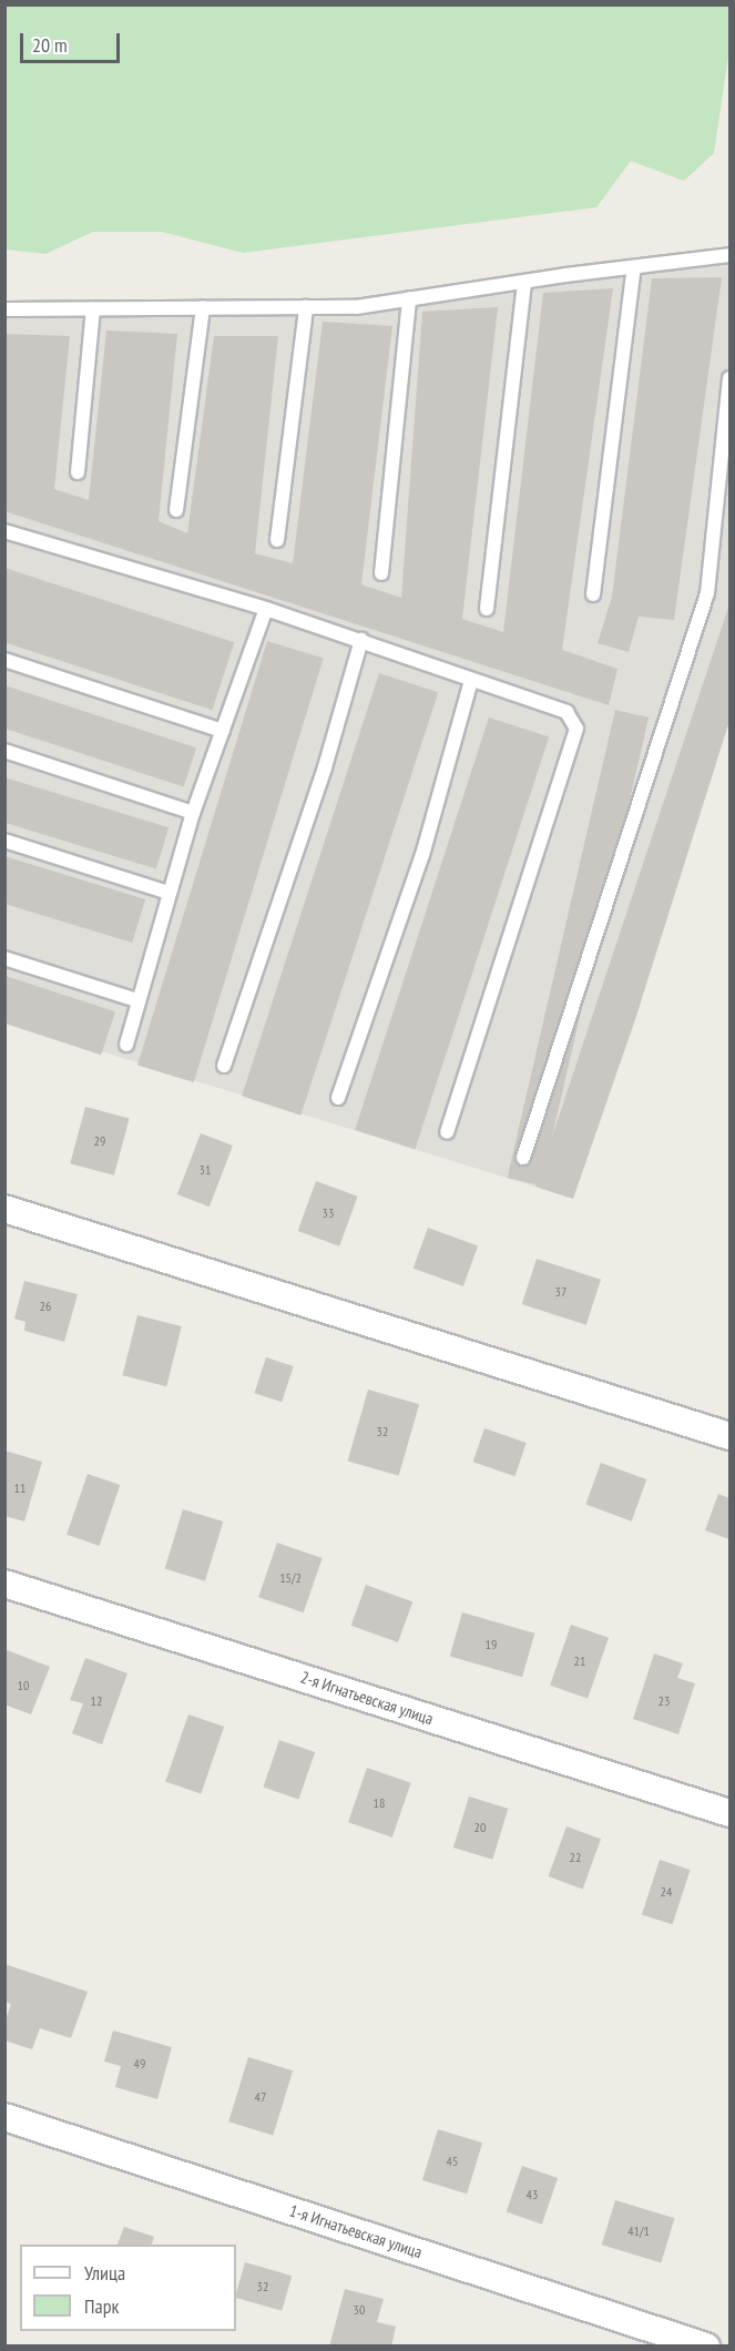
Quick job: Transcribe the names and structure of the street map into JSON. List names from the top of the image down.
{
  "streets": {
    "street": ["2-я Игнатьевская улица", "1-я Игнатьевская улица"]
  },
  "house_numbers": [
    "29",
    "31",
    "33",
    "37",
    "26",
    "32",
    "11",
    "15/2",
    "19",
    "21",
    "10",
    "12",
    "23",
    "18",
    "20",
    "22",
    "24",
    "49",
    "47",
    "45",
    "43",
    "41/1",
    "32",
    "30"
  ],
  "legend": ["Улица", "Парк"],
  "scale_bar": "20 m"
}
